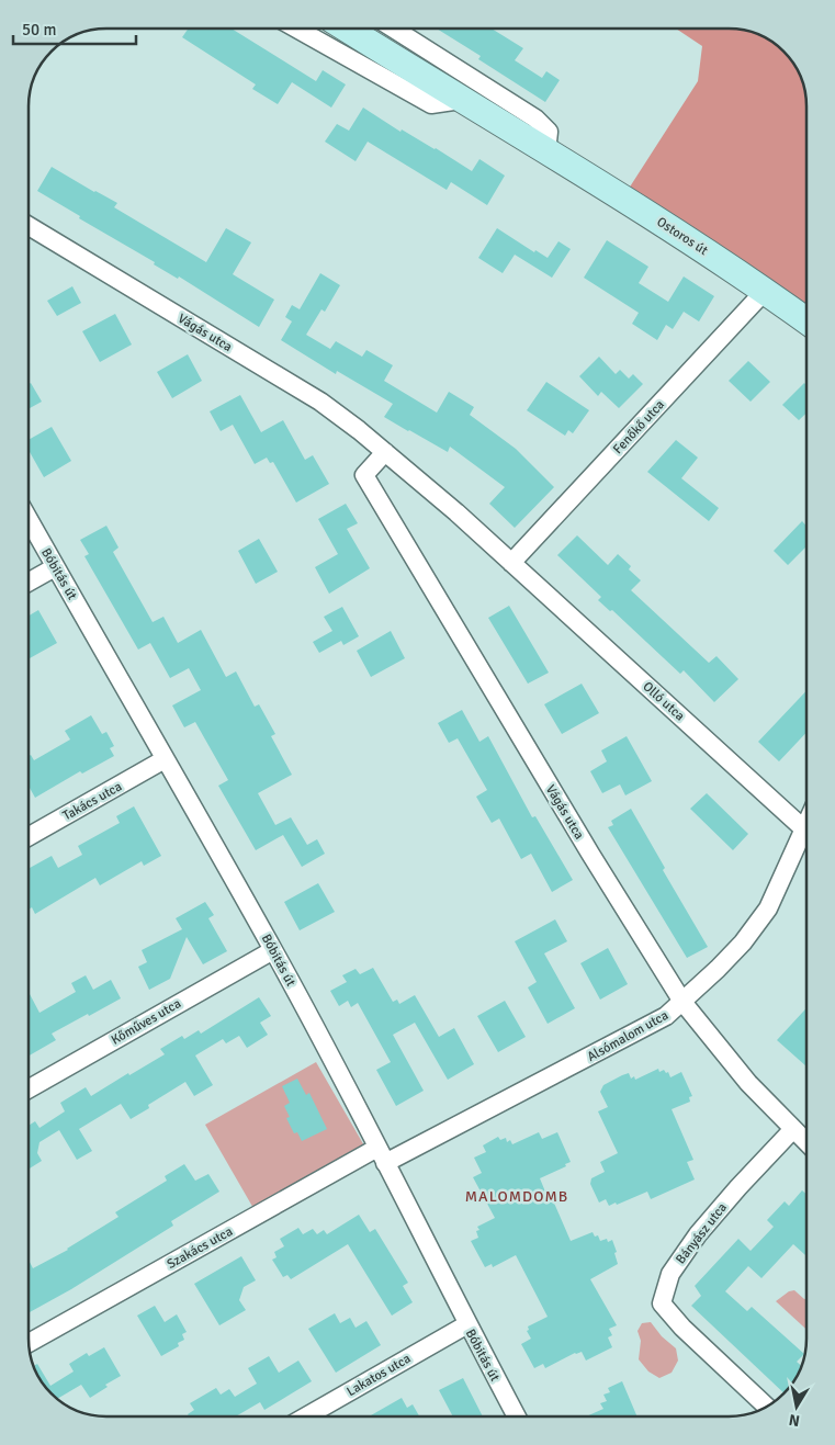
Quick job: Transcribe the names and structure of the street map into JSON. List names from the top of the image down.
{
  "streets": {
    "main road": ["Ostoros út"],
    "street": [
      "Vágás utca",
      "Fenőkő utca",
      "Bóbitás út",
      "Olló utca",
      "Takács utca",
      "Kőműves utca",
      "Alsómalom utca",
      "Bányász utca",
      "Szakács utca",
      "Lakatos utca"
    ]
  },
  "crossings": [
    ["Ostoros út", "Fenőkő utca"],
    ["Vágás utca", "Fenőkő utca"],
    ["Vágás utca", "Olló utca"],
    ["Vágás utca", "Alsómalom utca"],
    ["Vágás utca", "Bányász utca"],
    ["Fenőkő utca", "Olló utca"],
    ["Bóbitás út", "Takács utca"],
    ["Bóbitás út", "Kőműves utca"],
    ["Bóbitás út", "Alsómalom utca"],
    ["Bóbitás út", "Szakács utca"],
    ["Bóbitás út", "Lakatos utca"],
    ["Alsómalom utca", "Szakács utca"]
  ],
  "districts": ["MALOMDOMB"],
  "scale_bar": "50 m",
  "north": "bottom"
}
